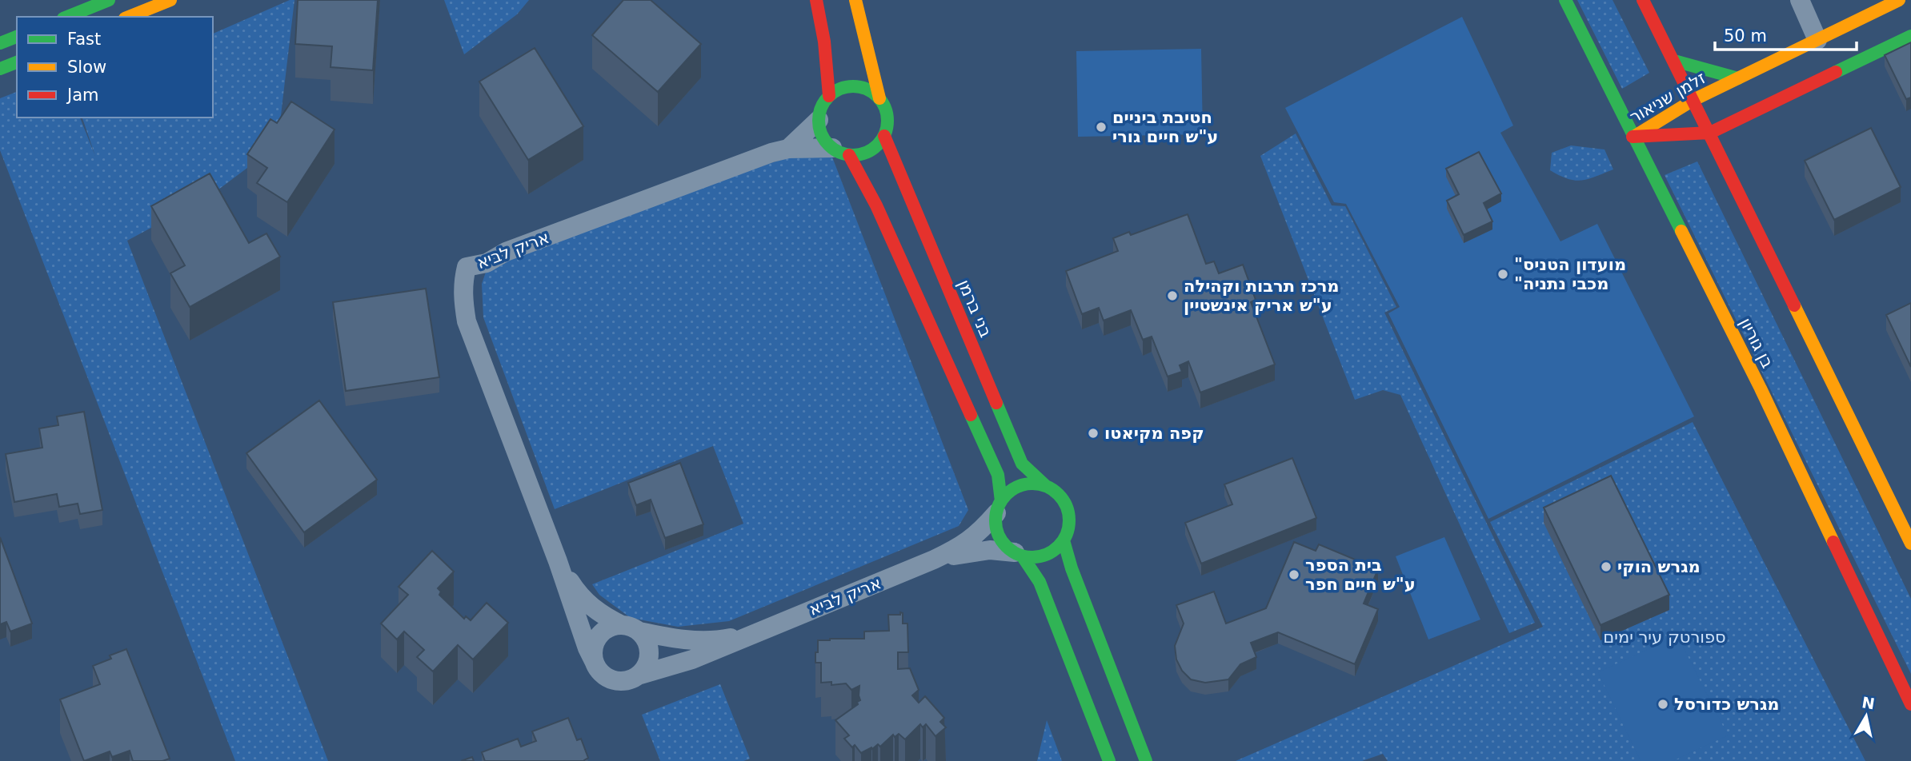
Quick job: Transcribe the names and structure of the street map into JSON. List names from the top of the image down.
{
  "streets": {
    "street": [
      "זלמן שניאור",
      "אריק לביא",
      "בני ברמן",
      "בן גוריון"
    ]
  },
  "crossings": [
    ["זלמן שניאור", "בן גוריון"],
    ["אריק לביא", "בני ברמן"]
  ],
  "parks": ["ספורטק עיר ימים"],
  "places": [
    "חטיבת ביניים ע\"ש חיים גורי",
    "\"מועדון הטניס \"מכבי נתניה",
    "מרכז תרבות וקהילה ע\"ש אריק אינשטיין",
    "קפה מקיאטו",
    "מגרש הוקי",
    "בית הספר ע\"ש חיים חפר",
    "מגרש כדורסל"
  ],
  "legend": ["Fast", "Slow", "Jam"],
  "scale_bar": "50 m",
  "north": "top"
}
